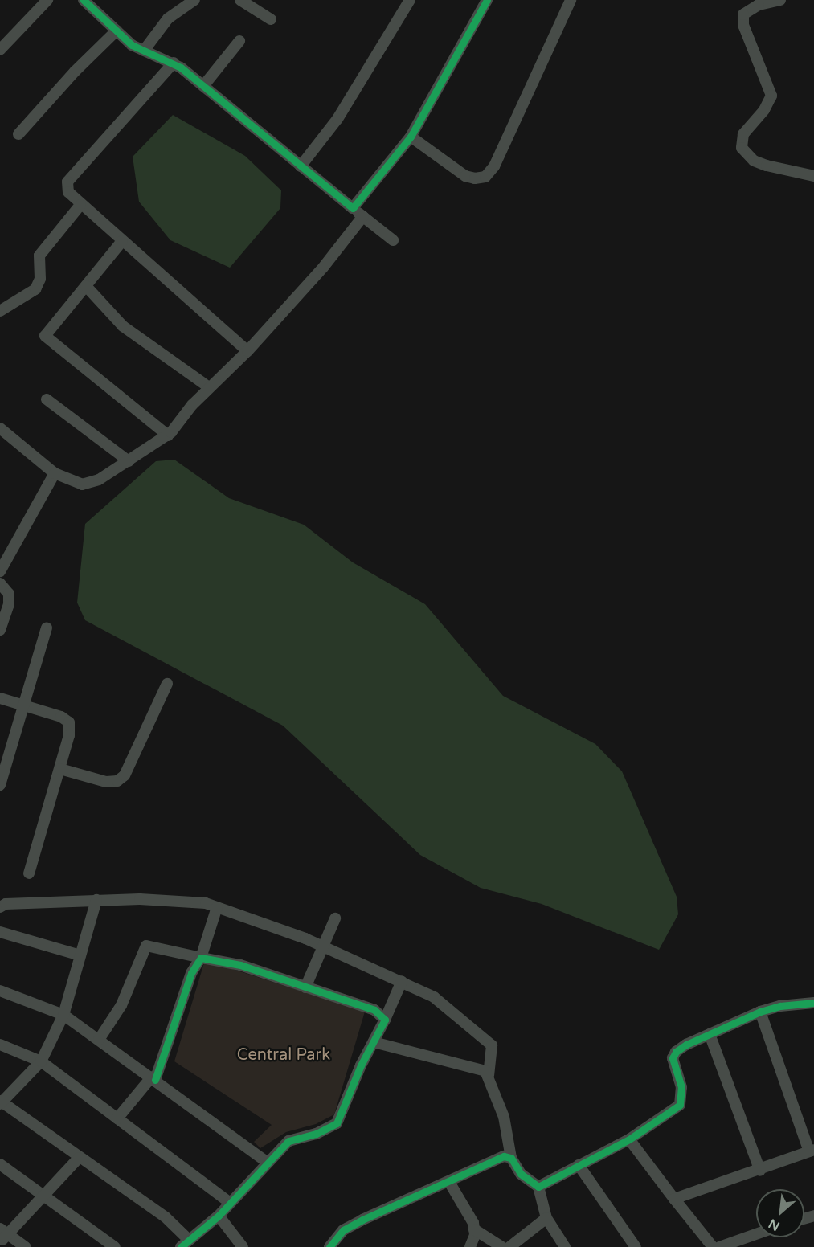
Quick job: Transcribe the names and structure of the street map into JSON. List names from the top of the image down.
{
  "parks": ["Central Park"],
  "north": "bottom left"
}
